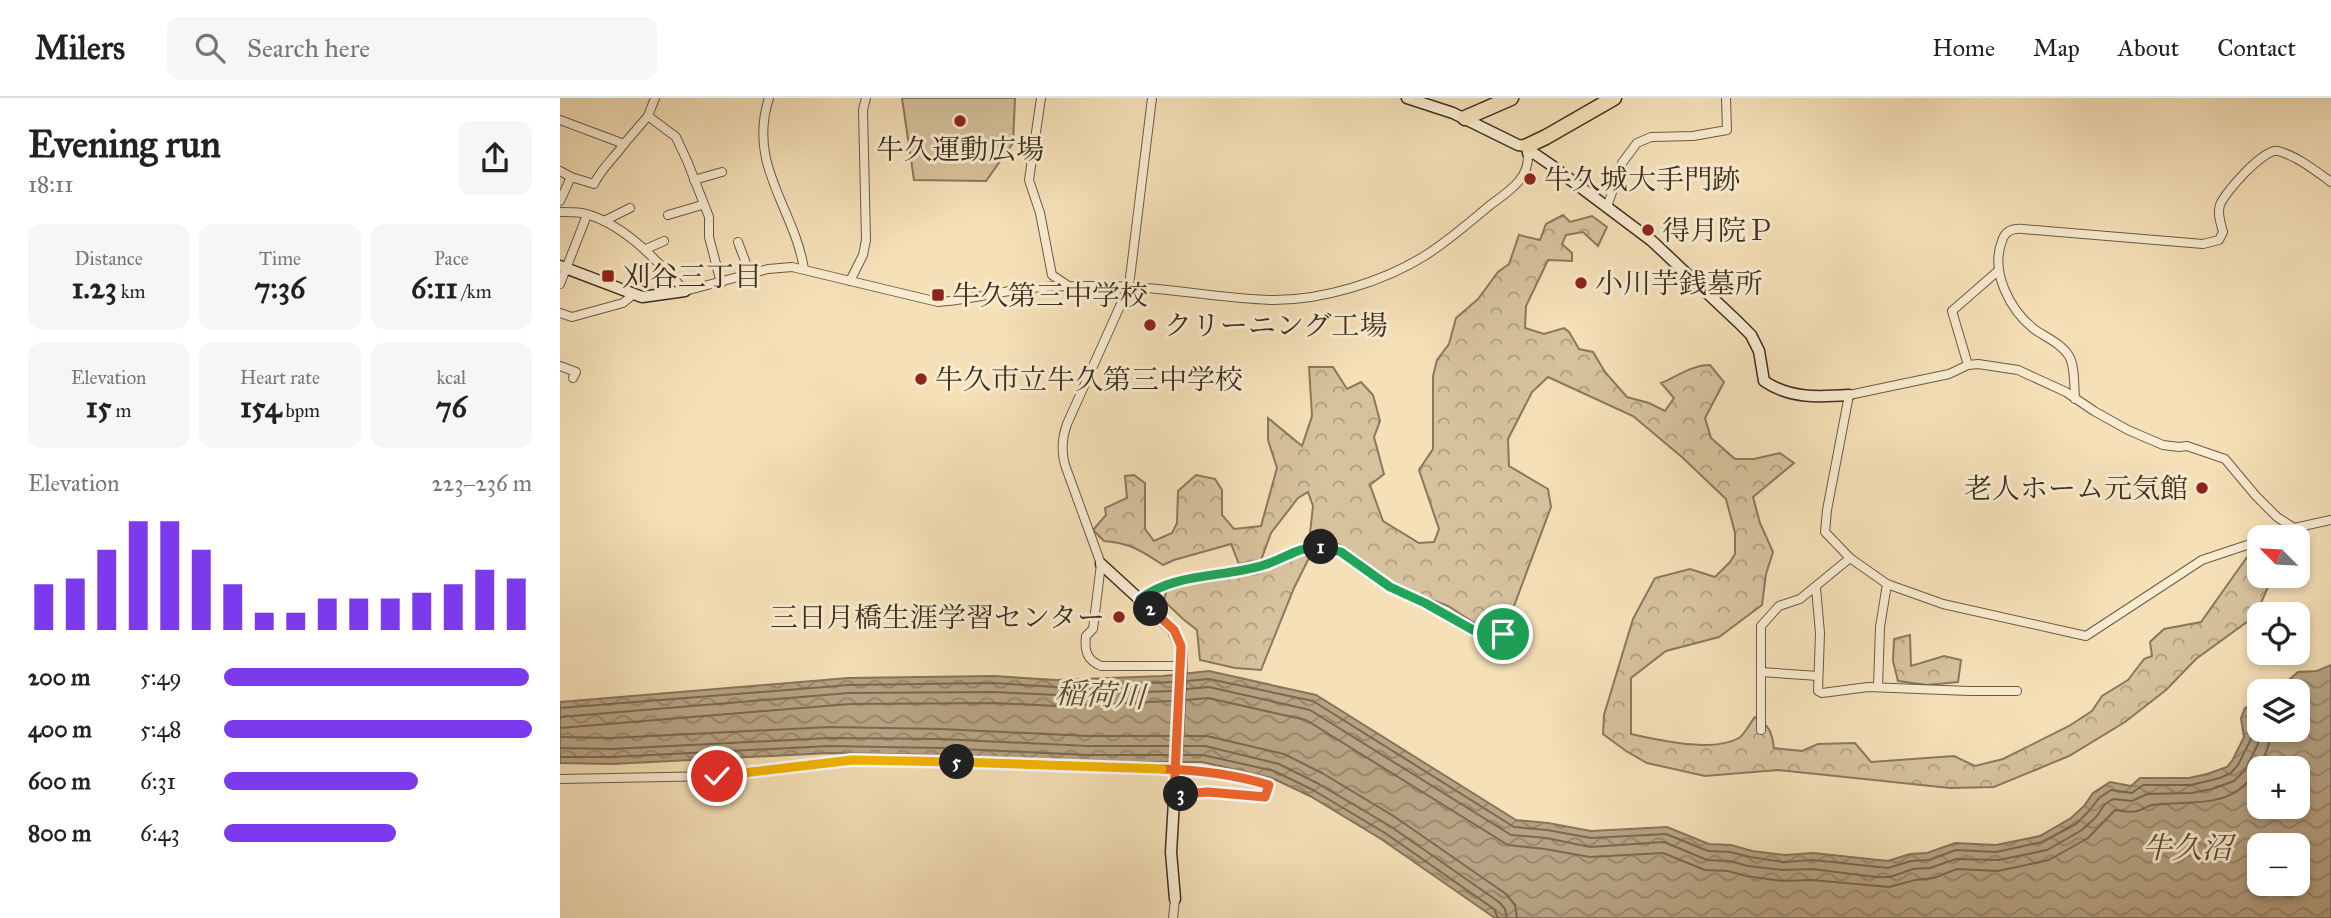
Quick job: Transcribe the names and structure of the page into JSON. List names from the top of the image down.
{
  "water": ["稲荷川", "牛久沼"],
  "places": {
    "other": [
      "牛久運動広場",
      "牛久城大手門跡",
      "得月院Ｐ",
      "小川芋銭墓所",
      "クリーニング工場",
      "牛久市立牛久第三中学校",
      "老人ホーム元気館",
      "三日月橋生涯学習センター"
    ],
    "transit": ["刈谷三丁目", "牛久第三中学校"]
  },
  "north": "top left",
  "page": {
    "header": "Milers",
    "search": "Search here",
    "nav": [
      "Home",
      "Map",
      "About",
      "Contact"
    ],
    "heading": ["Evening run", "18:11"],
    "stats": [
      ["Distance", "1.23 km"],
      ["Time", "7:36"],
      ["Pace", "6:11 /km"],
      ["Elevation", "15 m"],
      ["Heart rate", "154 bpm"],
      ["kcal", "76"]
    ],
    "chart": ["Elevation", "223–236 m"],
    "map_buttons": ["+", "−"],
    "pins": [
      "1",
      "2",
      "5",
      "3"
    ],
    "list": [
      {
        "name": "200 m",
        "note": "5:49"
      },
      {
        "name": "400 m",
        "note": "5:48"
      },
      {
        "name": "600 m",
        "note": "6:31"
      },
      {
        "name": "800 m",
        "note": "6:43"
      }
    ]
  }
}
